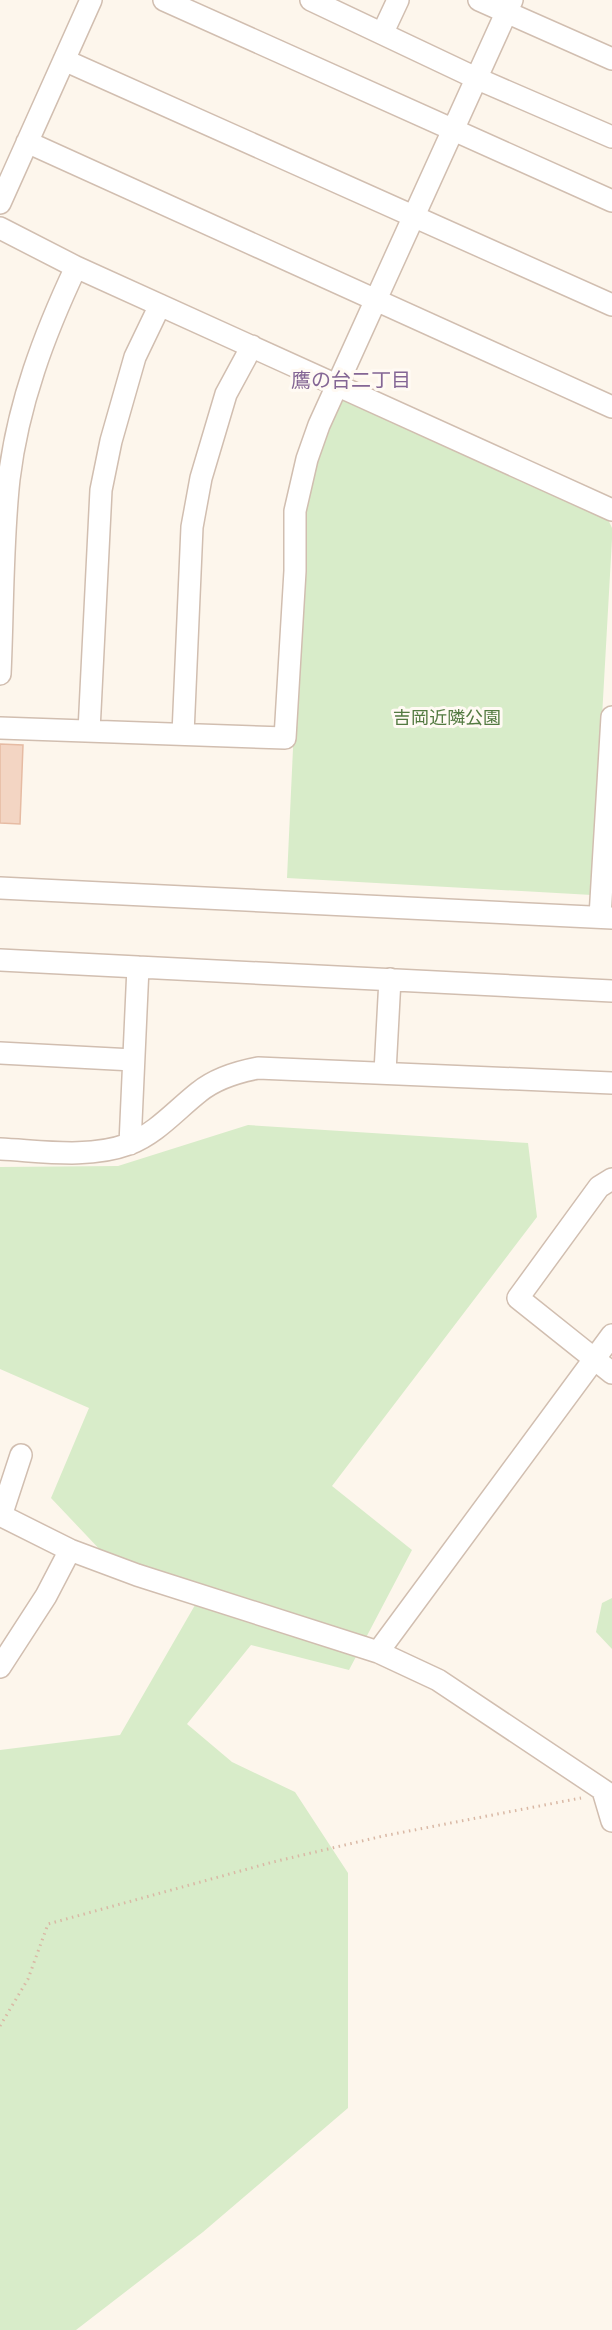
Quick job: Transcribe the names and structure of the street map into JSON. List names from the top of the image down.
{
  "districts": ["鷹の台二丁目"],
  "parks": ["吉岡近隣公園"]
}
